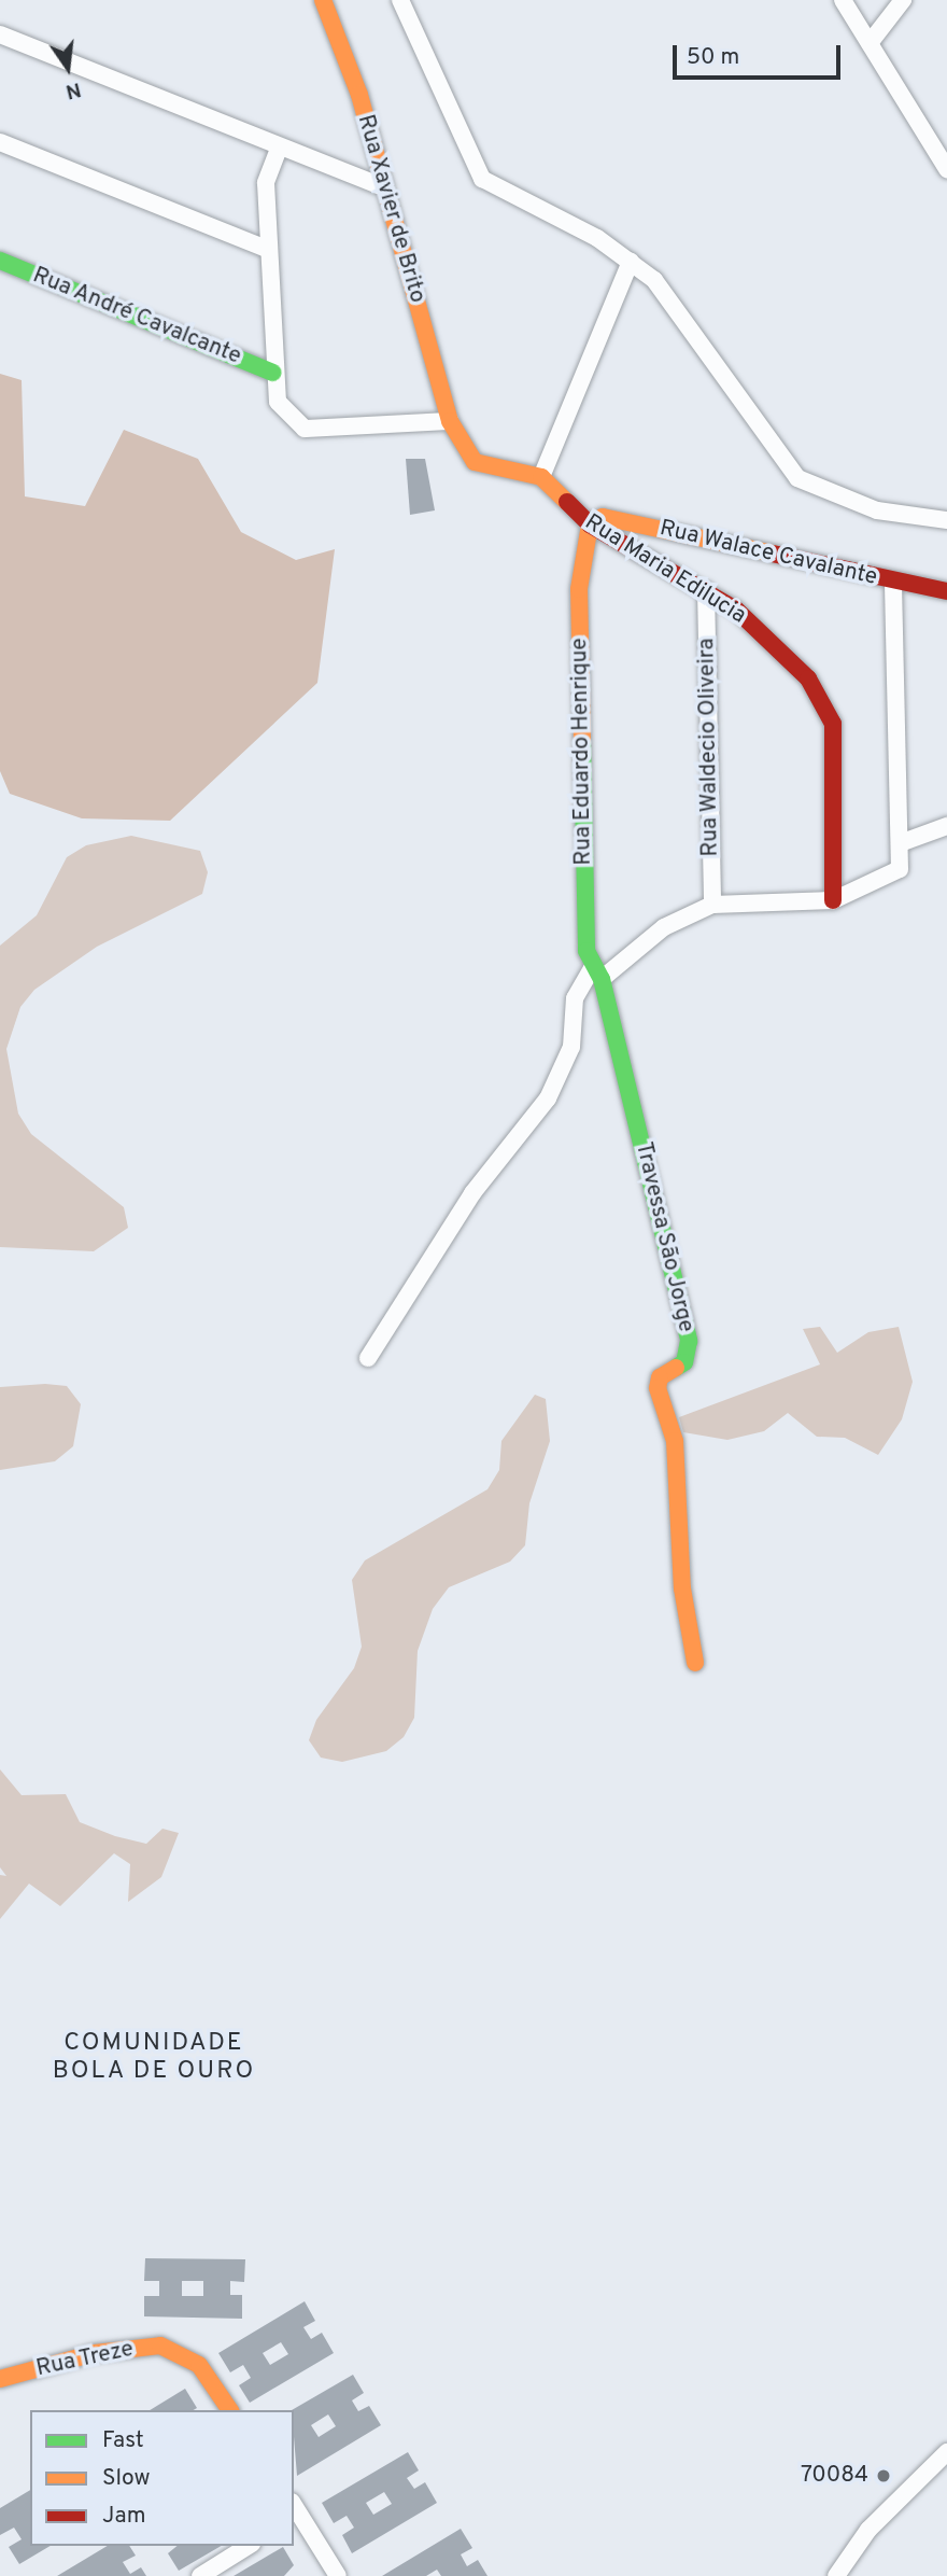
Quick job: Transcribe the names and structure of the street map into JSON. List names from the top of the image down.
{
  "streets": {
    "street": [
      "Rua Xavier de Brito",
      "Rua André Cavalcante",
      "Rua Walace Cavalante",
      "Rua Maria Edilucia",
      "Rua Waldecio Oliveira",
      "Rua Eduardo Henrique",
      "Travessa São Jorge",
      "Rua Treze"
    ]
  },
  "crossings": [
    ["Rua Walace Cavalante", "Rua Maria Edilucia"],
    ["Rua Walace Cavalante", "Rua Eduardo Henrique"],
    ["Rua Maria Edilucia", "Rua Waldecio Oliveira"],
    ["Rua Maria Edilucia", "Rua Eduardo Henrique"],
    ["Rua Eduardo Henrique", "Travessa São Jorge"]
  ],
  "districts": ["COMUNIDADE BOLA DE OURO"],
  "places": ["70084"],
  "legend": ["Fast", "Slow", "Jam"],
  "scale_bar": "50 m",
  "north": "bottom"
}
